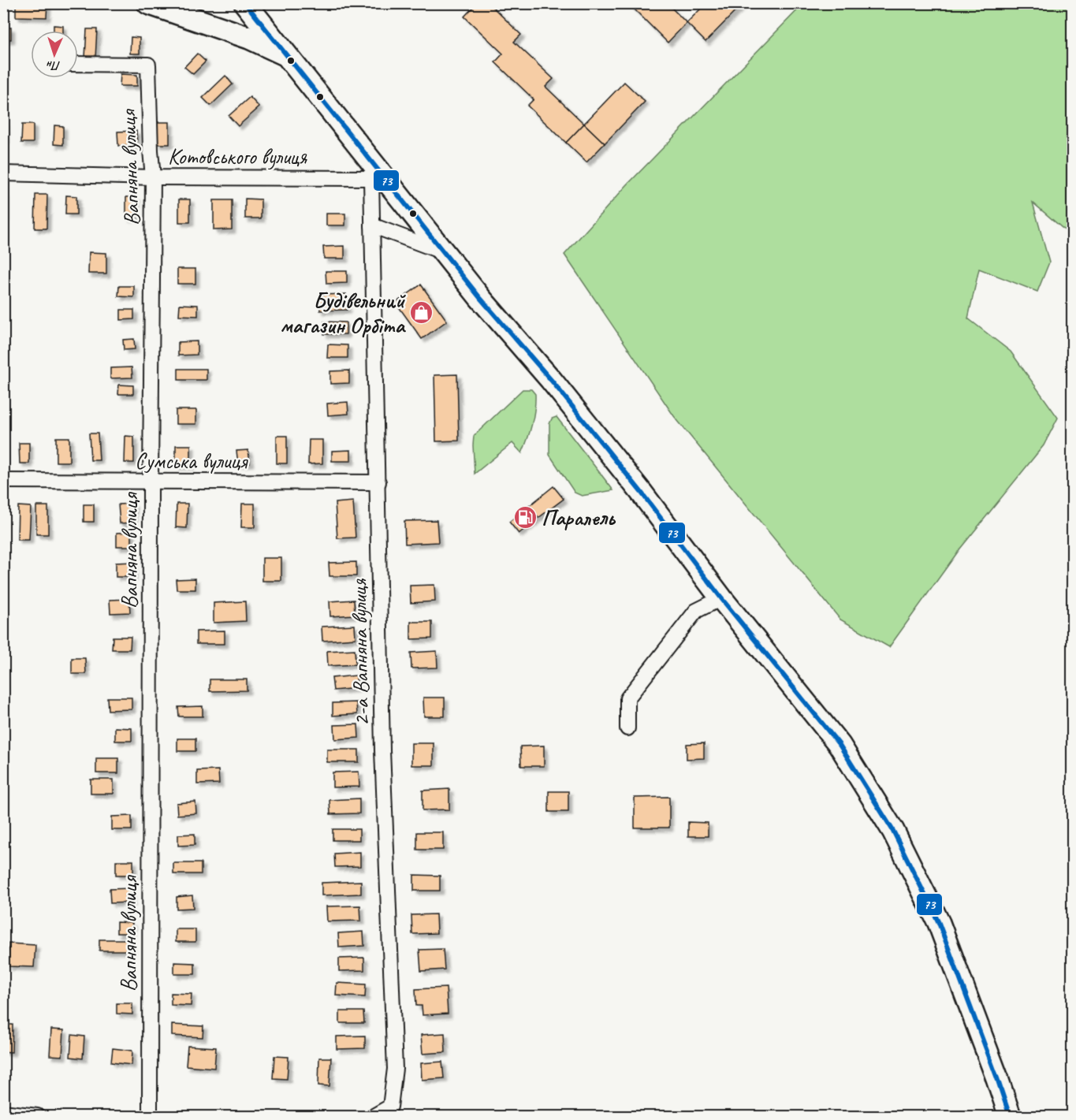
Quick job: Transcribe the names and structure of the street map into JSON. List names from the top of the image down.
{
  "streets": {
    "street": [
      "Котовського вулиця",
      "Вапняна вулиця",
      "Сумська вулиця",
      "2-а Вапняна вулиця"
    ]
  },
  "crossings": [
    ["Котовського вулиця", "Вапняна вулиця"],
    ["Котовського вулиця", "2-а Вапняна вулиця"],
    ["Вапняна вулиця", "Сумська вулиця"],
    ["Сумська вулиця", "2-а Вапняна вулиця"]
  ],
  "places": {
    "shop": ["Будівельний магазин Орбіта"],
    "fuel station": ["Паралель"]
  },
  "lines": ["transit line 73"],
  "north": "bottom"
}
